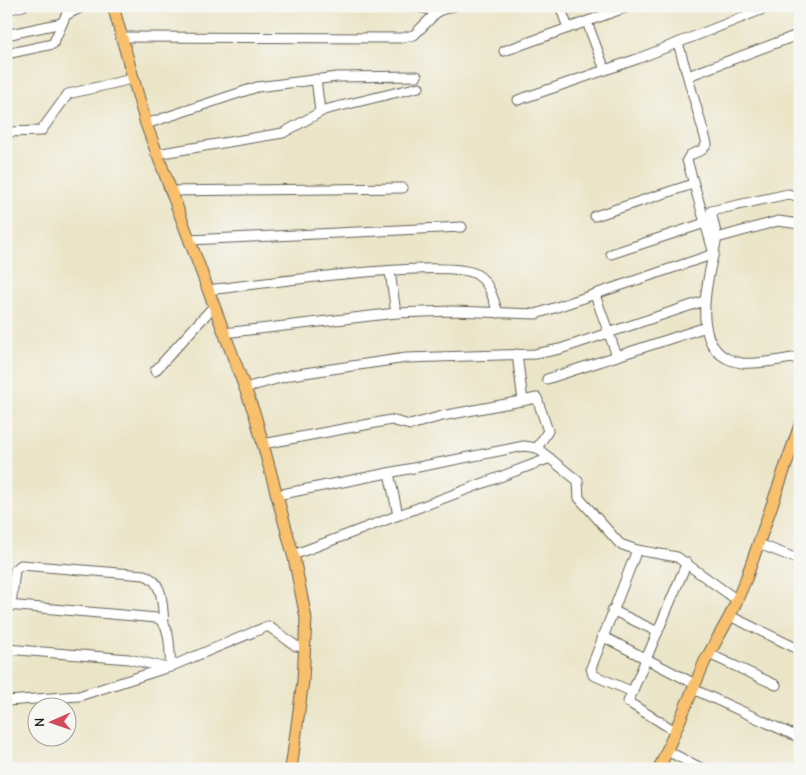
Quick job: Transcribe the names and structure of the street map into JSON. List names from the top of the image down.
{
  "north": "left"
}
